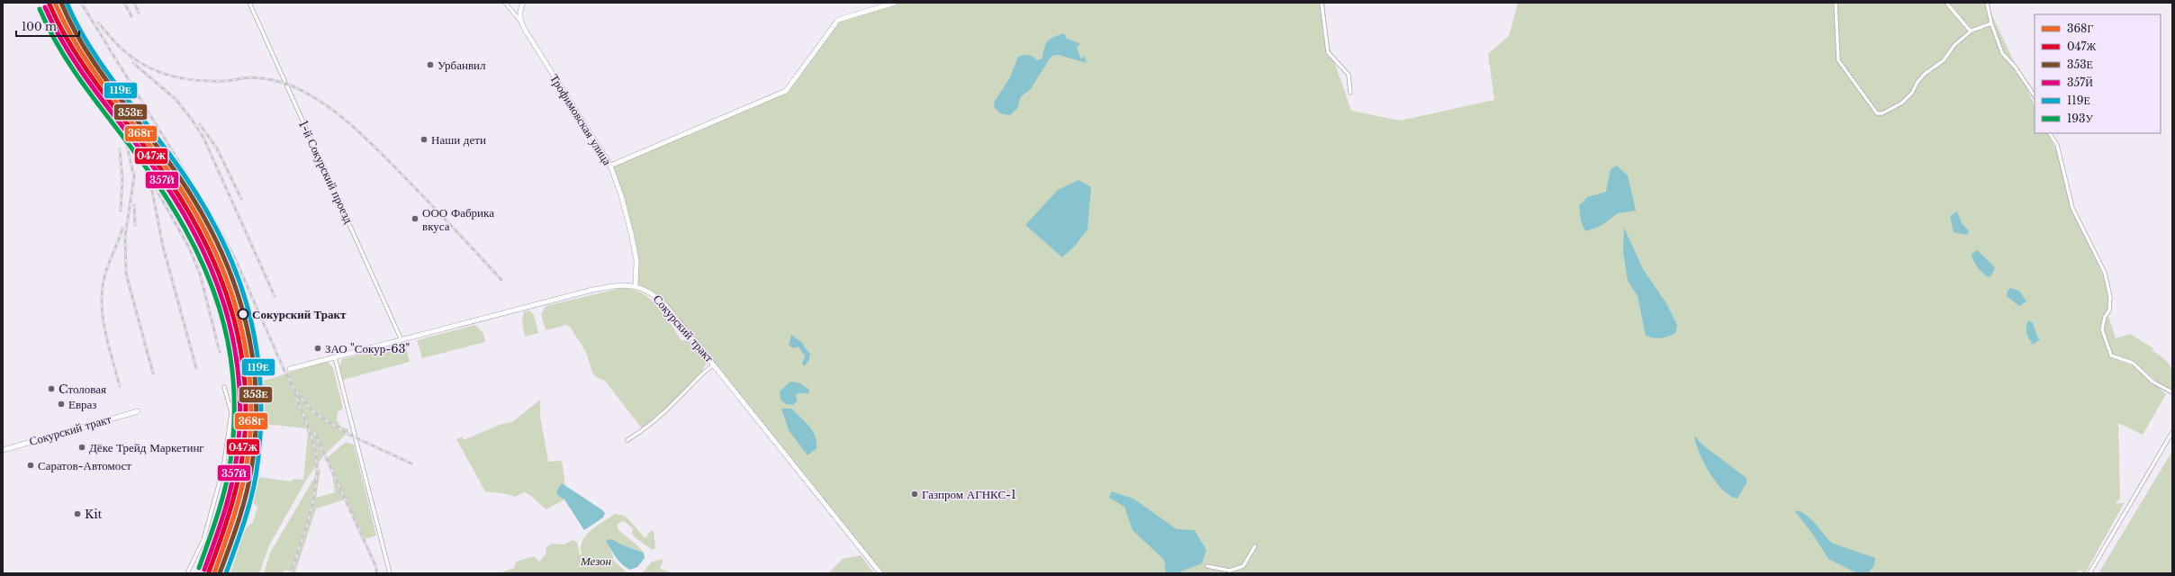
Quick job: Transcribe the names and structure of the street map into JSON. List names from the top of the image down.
{
  "streets": {
    "street": ["Трофимовская улица", "1-й Сокурский проезд", "Сокурский тракт"]
  },
  "crossings": [
    ["Трофимовская улица", "Сокурский тракт"],
    ["1-й Сокурский проезд", "Сокурский тракт"]
  ],
  "parks": ["Мезон"],
  "places": [
    "Урбанвил",
    "Наши дети",
    "ООО Фабрика вкуса",
    "Сокурский Тракт",
    "ЗАО \"Сокур-63\"",
    "Cтоловая",
    "Евраз",
    "Дёке Трейд Маркетинг",
    "Саратов-Автомост",
    "Газпром АГНКС-1",
    "Kit"
  ],
  "lines": [
    "transit line 368Г",
    "transit line 353Е",
    "transit line 119Е",
    "transit line 047Ж",
    "transit line 357Й",
    "transit line 193У"
  ],
  "legend": [
    "368Г",
    "047Ж",
    "353Е",
    "357Й",
    "119Е",
    "193У"
  ],
  "scale_bar": "100 m"
}
